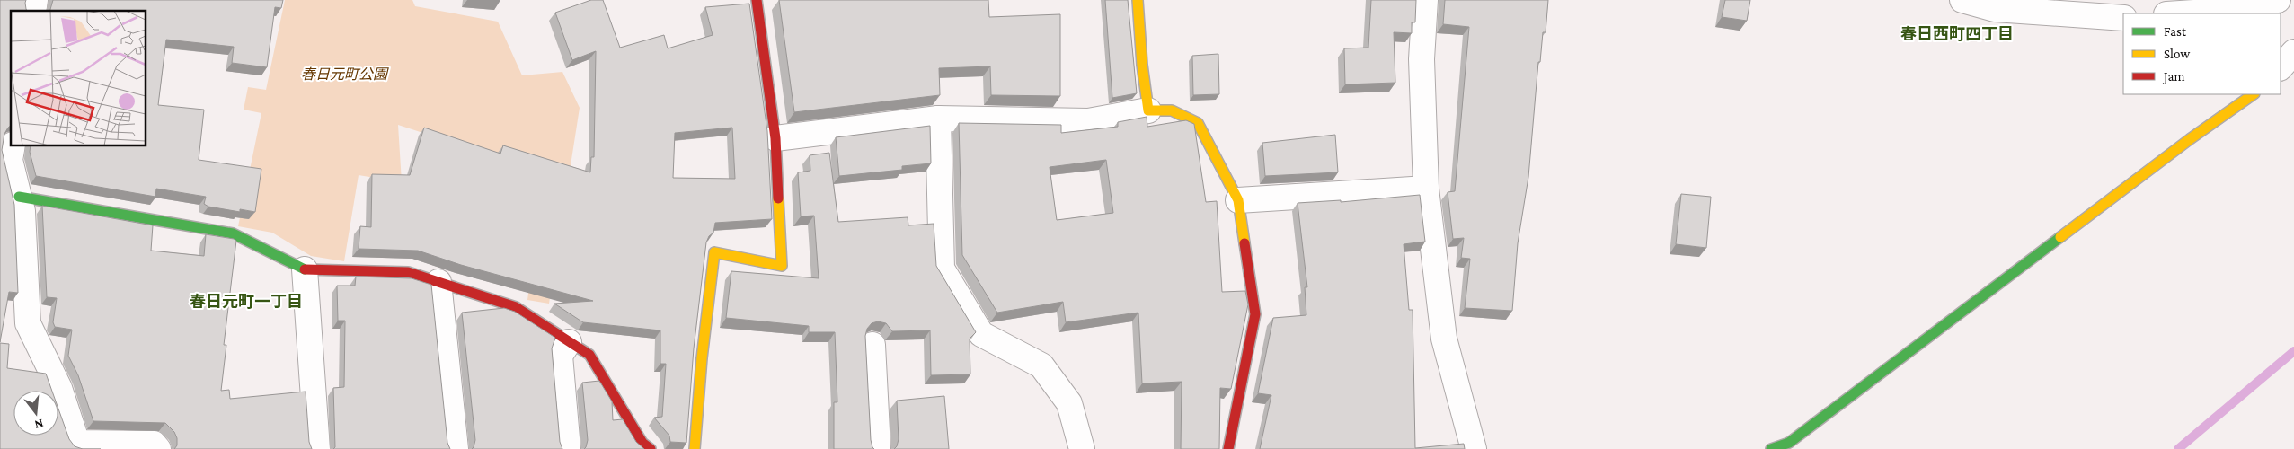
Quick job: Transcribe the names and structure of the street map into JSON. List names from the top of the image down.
{
  "districts": ["春日西町四丁目", "春日元町一丁目"],
  "parks": ["春日元町公園"],
  "legend": ["Fast", "Slow", "Jam"],
  "north": "bottom"
}
